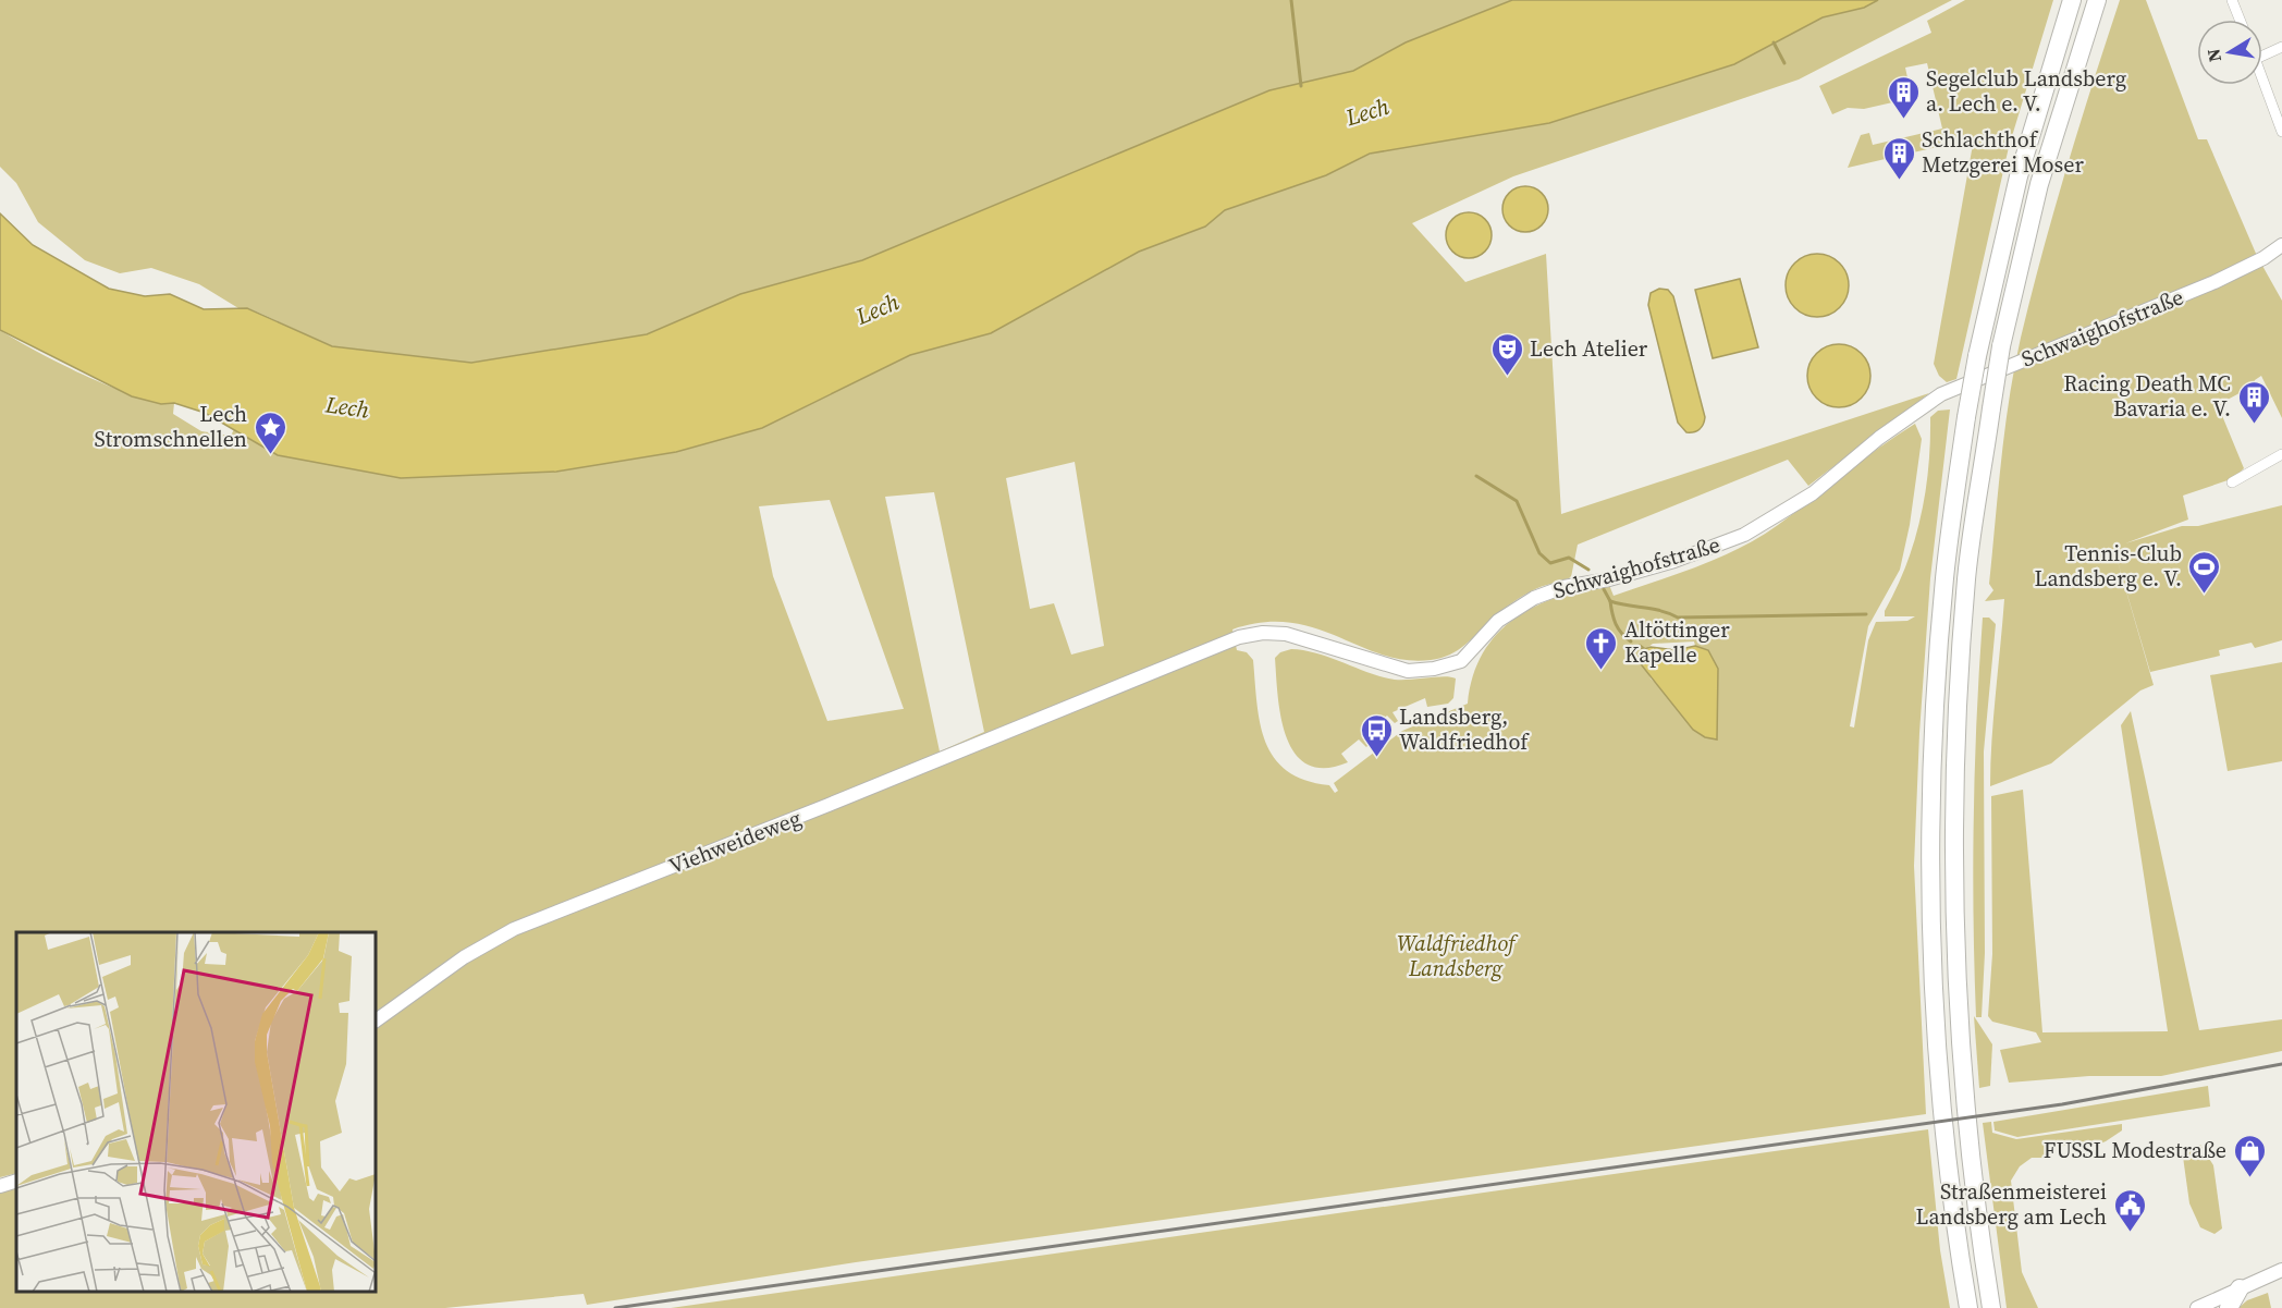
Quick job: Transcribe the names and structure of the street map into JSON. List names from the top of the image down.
{
  "streets": {
    "street": ["Schwaighofstraße", "Viehweideweg"]
  },
  "crossings": [
    ["Schwaighofstraße", "Viehweideweg"]
  ],
  "water": ["Lech"],
  "parks": ["Waldfriedhof Landsberg"],
  "places": {
    "building": ["Segelclub Landsberg a. Lech e. V.", "Schlachthof Metzgerei Moser", "Racing Death MC Bavaria e. V."],
    "theatre": ["Lech Atelier"],
    "place": ["Lech Stromschnellen"],
    "sports": ["Tennis-Club Landsberg e. V."],
    "church": ["Altöttinger Kapelle"],
    "bus stop": ["Landsberg, Waldfriedhof"],
    "shop": ["FUSSL Modestraße"],
    "public building": ["Straßenmeisterei Landsberg am Lech"]
  },
  "north": "left"
}
